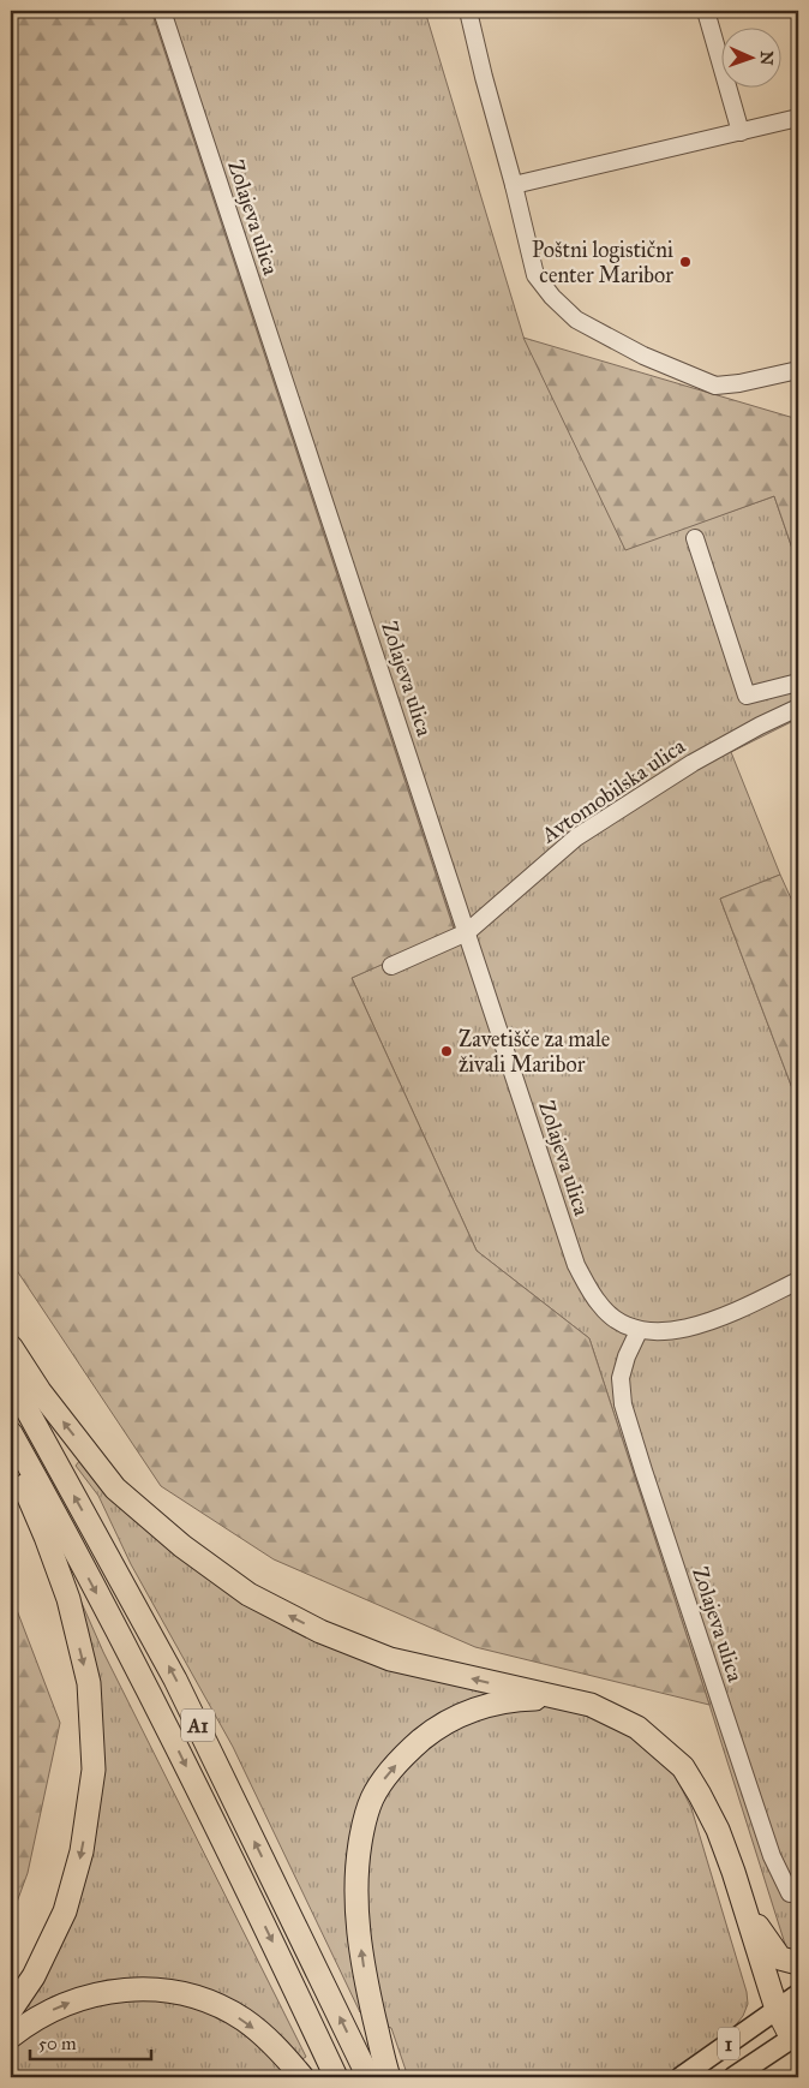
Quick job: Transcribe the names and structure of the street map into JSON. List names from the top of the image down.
{
  "streets": {
    "highway": ["A1"],
    "main road": ["1"],
    "street": ["Zolajeva ulica", "Avtomobilska ulica"]
  },
  "crossings": [
    ["Zolajeva ulica", "Avtomobilska ulica"]
  ],
  "places": ["Poštni logistični center Maribor", "Zavetišče za male živali Maribor"],
  "scale_bar": "50 m",
  "north": "right"
}
